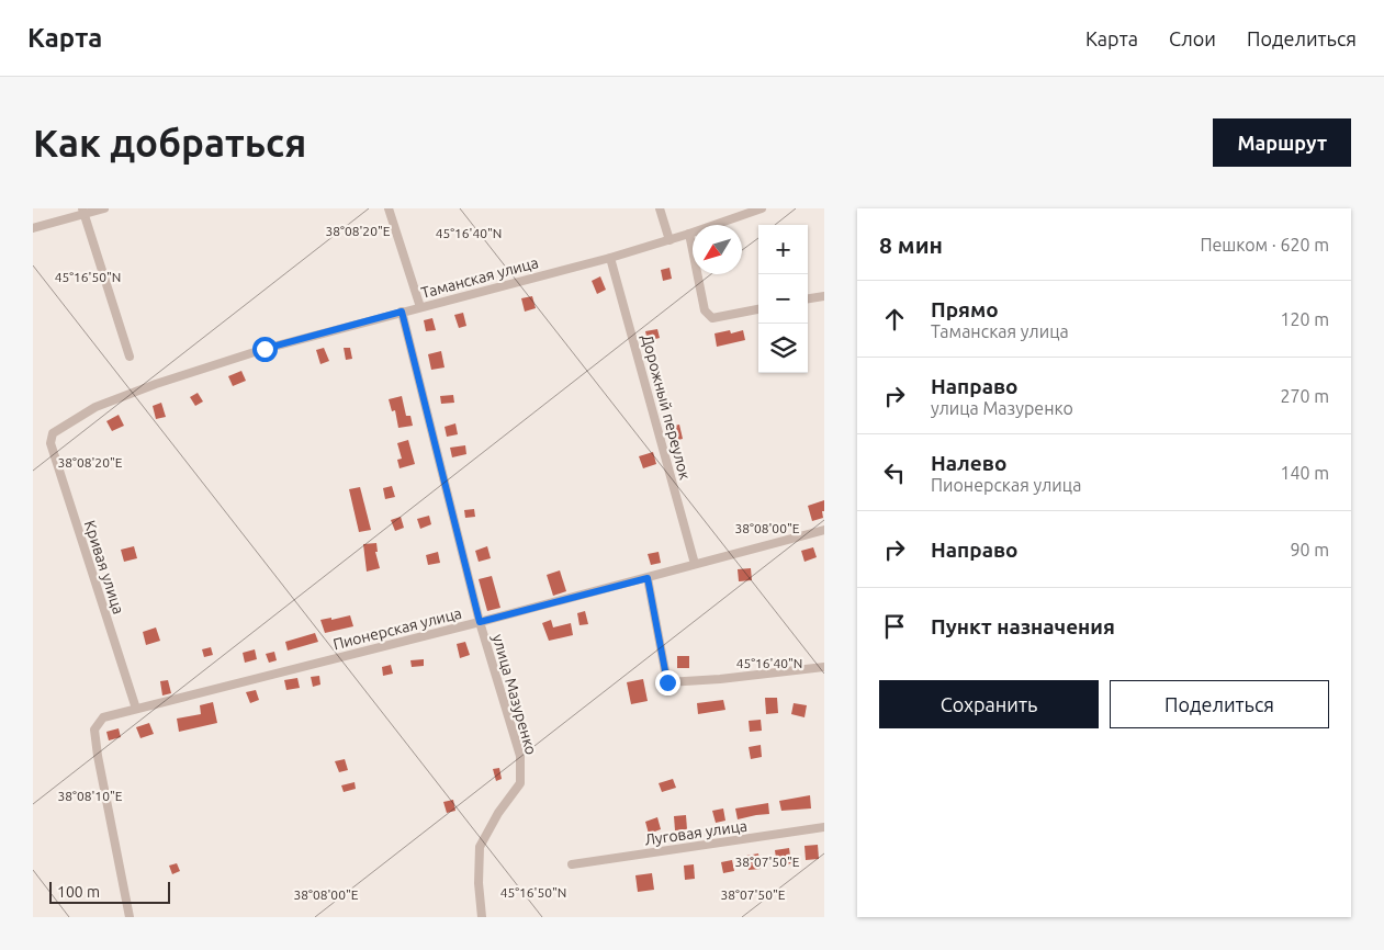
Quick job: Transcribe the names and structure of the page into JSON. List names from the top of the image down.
{
  "streets": {
    "street": [
      "Таманская улица",
      "Дорожный переулок",
      "Кривая улица",
      "Пионерская улица",
      "улица Мазуренко",
      "Луговая улица"
    ]
  },
  "crossings": [
    ["Таманская улица", "Дорожный переулок"],
    ["Таманская улица", "Кривая улица"],
    ["Таманская улица", "улица Мазуренко"],
    ["Дорожный переулок", "Пионерская улица"],
    ["Кривая улица", "Пионерская улица"],
    ["Пионерская улица", "улица Мазуренко"]
  ],
  "scale_bar": "100 m",
  "north": "bottom left",
  "page": {
    "header": "Карта",
    "nav": ["Карта", "Слои", "Поделиться"],
    "buttons": [
      "Маршрут",
      ["Сохранить", "Поделиться"]
    ],
    "title": "Как добраться",
    "heading": ["8 мин", "Пешком · 620 m"],
    "map_buttons": ["+", "−"],
    "list": [
      ["Прямо", "Таманская улица", "120 m"],
      ["Направо", "улица Мазуренко", "270 m"],
      ["Налево", "Пионерская улица", "140 m"],
      ["Направо", "90 m"],
      "Пункт назначения"
    ],
    "scale": "100 m"
  },
  "coordinates": [
    "38°08'20\"E",
    "45°16'40\"N",
    "45°16'50\"N",
    "38°08'00\"E",
    "38°08'10\"E",
    "38°07'50\"E"
  ]
}
